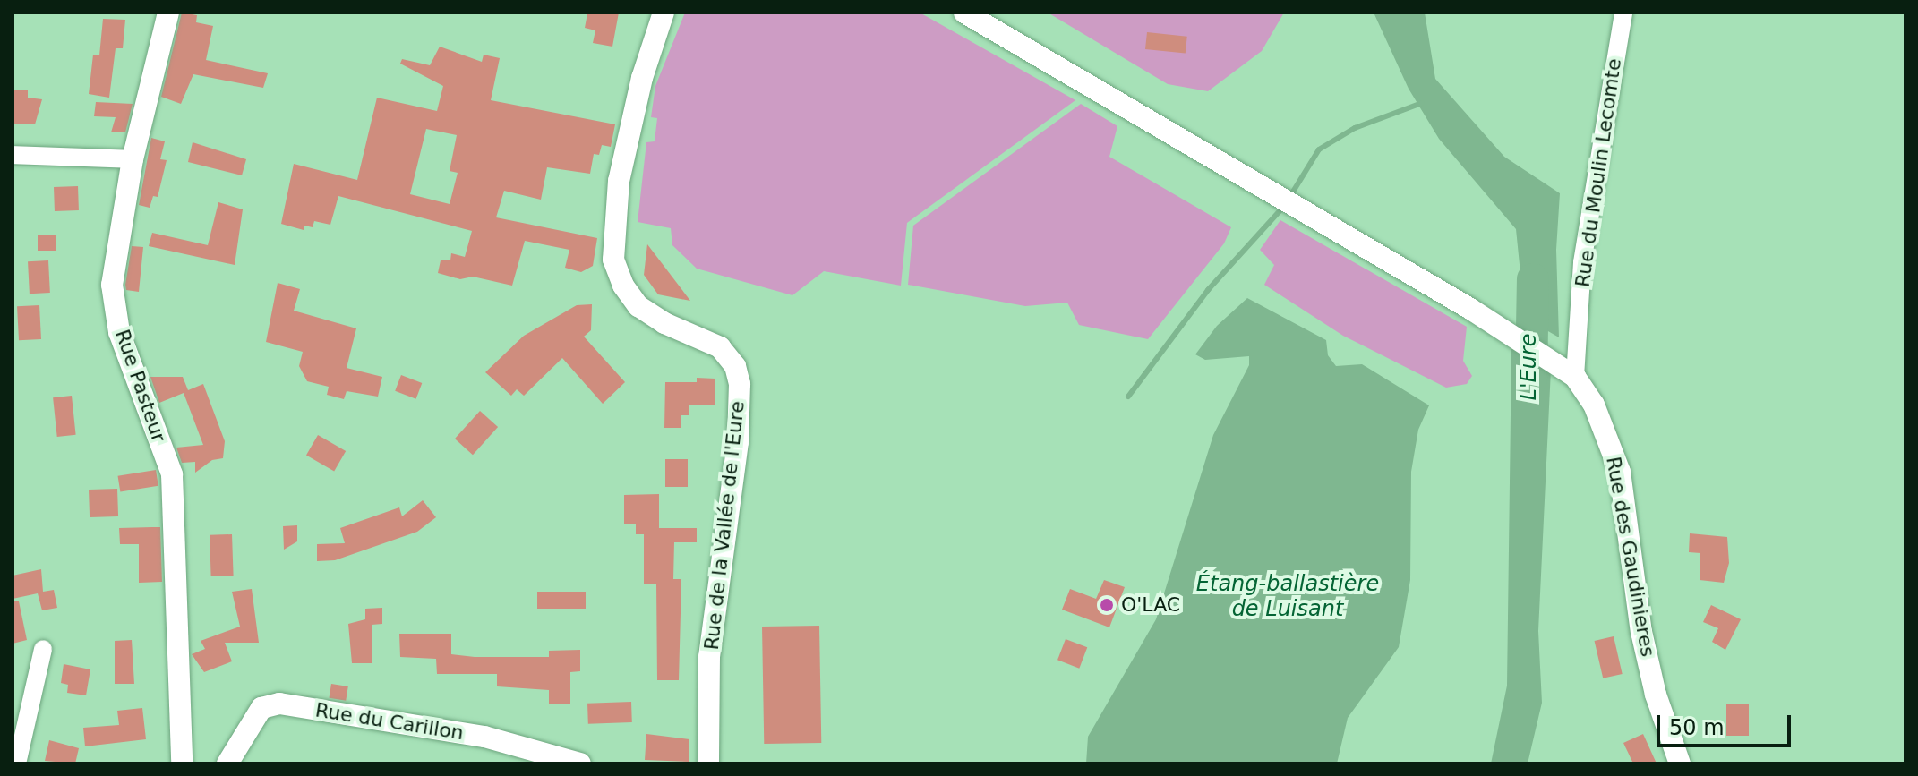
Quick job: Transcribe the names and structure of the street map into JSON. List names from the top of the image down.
{
  "streets": {
    "street": [
      "Rue du Moulin Lecomte",
      "Rue Pasteur",
      "Rue de la Vallée de l'Eure",
      "Rue des Gaudinieres",
      "Rue du Carillon"
    ]
  },
  "crossings": [
    ["Rue du Moulin Lecomte", "Rue des Gaudinieres"]
  ],
  "water": ["L'Eure", "Étang-ballastière de Luisant"],
  "places": ["O'LAC"],
  "scale_bar": "50 m"
}
